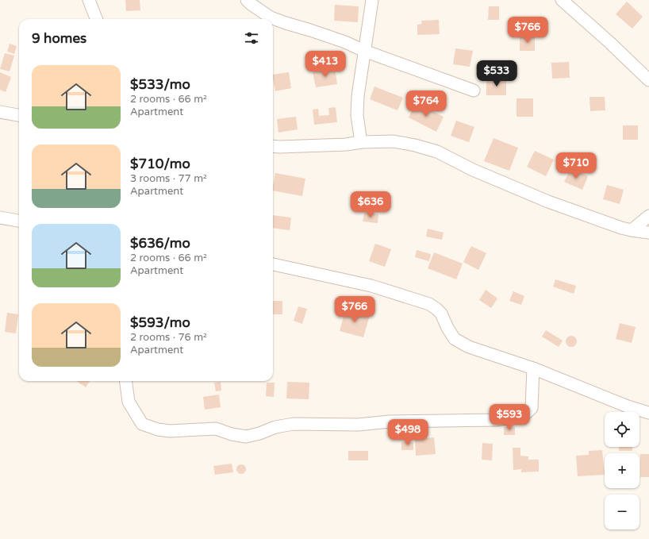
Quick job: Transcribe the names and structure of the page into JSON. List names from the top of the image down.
{
  "page": {
    "price": [
      "$766",
      "$413",
      "$533",
      "$764",
      "$710",
      "$636",
      "$766",
      "$593",
      "$498"
    ],
    "heading": "9 homes",
    "list": [
      {
        "name": "$533/mo",
        "note": "2 rooms · 66 m² · Apartment"
      },
      {
        "name": "$710/mo",
        "note": "3 rooms · 77 m² · Apartment"
      },
      {
        "name": "$636/mo",
        "note": "2 rooms · 66 m² · Apartment"
      },
      {
        "name": "$593/mo",
        "note": "2 rooms · 76 m² · Apartment"
      }
    ],
    "map_buttons": ["+", "−"]
  }
}
